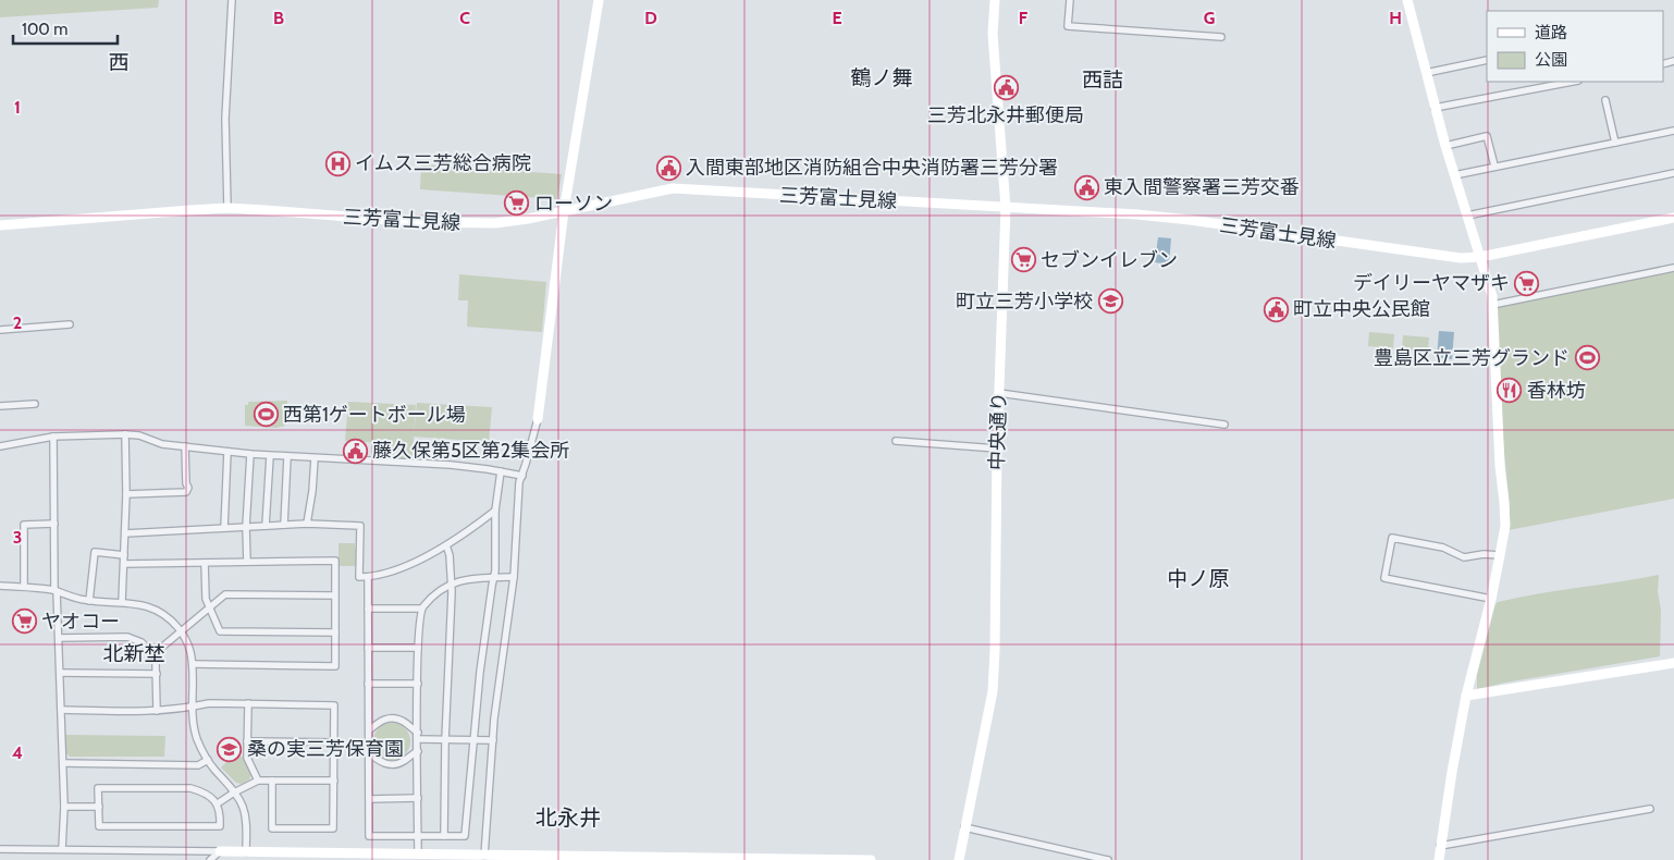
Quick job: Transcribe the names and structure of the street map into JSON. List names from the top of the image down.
{
  "streets": {
    "street": ["三芳富士見線", "中央通り"]
  },
  "crossings": [
    ["三芳富士見線", "中央通り"]
  ],
  "districts": [
    "西",
    "鶴ノ舞",
    "西詰",
    "中ノ原",
    "北新埜",
    "北永井"
  ],
  "places": {
    "public building": [
      "三芳北永井郵便局",
      "入間東部地区消防組合中央消防署三芳分署",
      "東入間警察署三芳交番",
      "町立中央公民館",
      "藤久保第5区第2集会所"
    ],
    "hospital": ["イムス三芳総合病院"],
    "supermarket": [
      "ローソン",
      "セブンイレブン",
      "デイリーヤマザキ",
      "ヤオコー"
    ],
    "school or university": ["町立三芳小学校", "桑の実三芳保育園"],
    "sports": ["豊島区立三芳グランド", "西第1ゲートボール場"],
    "restaurant": ["香林坊"]
  },
  "legend": ["道路", "公園"],
  "scale_bar": "100 m",
  "grid": {
    "columns": [
      "B",
      "C",
      "D",
      "E",
      "F",
      "G",
      "H"
    ],
    "rows": [
      "1",
      "2",
      "3",
      "4"
    ]
  }
}
